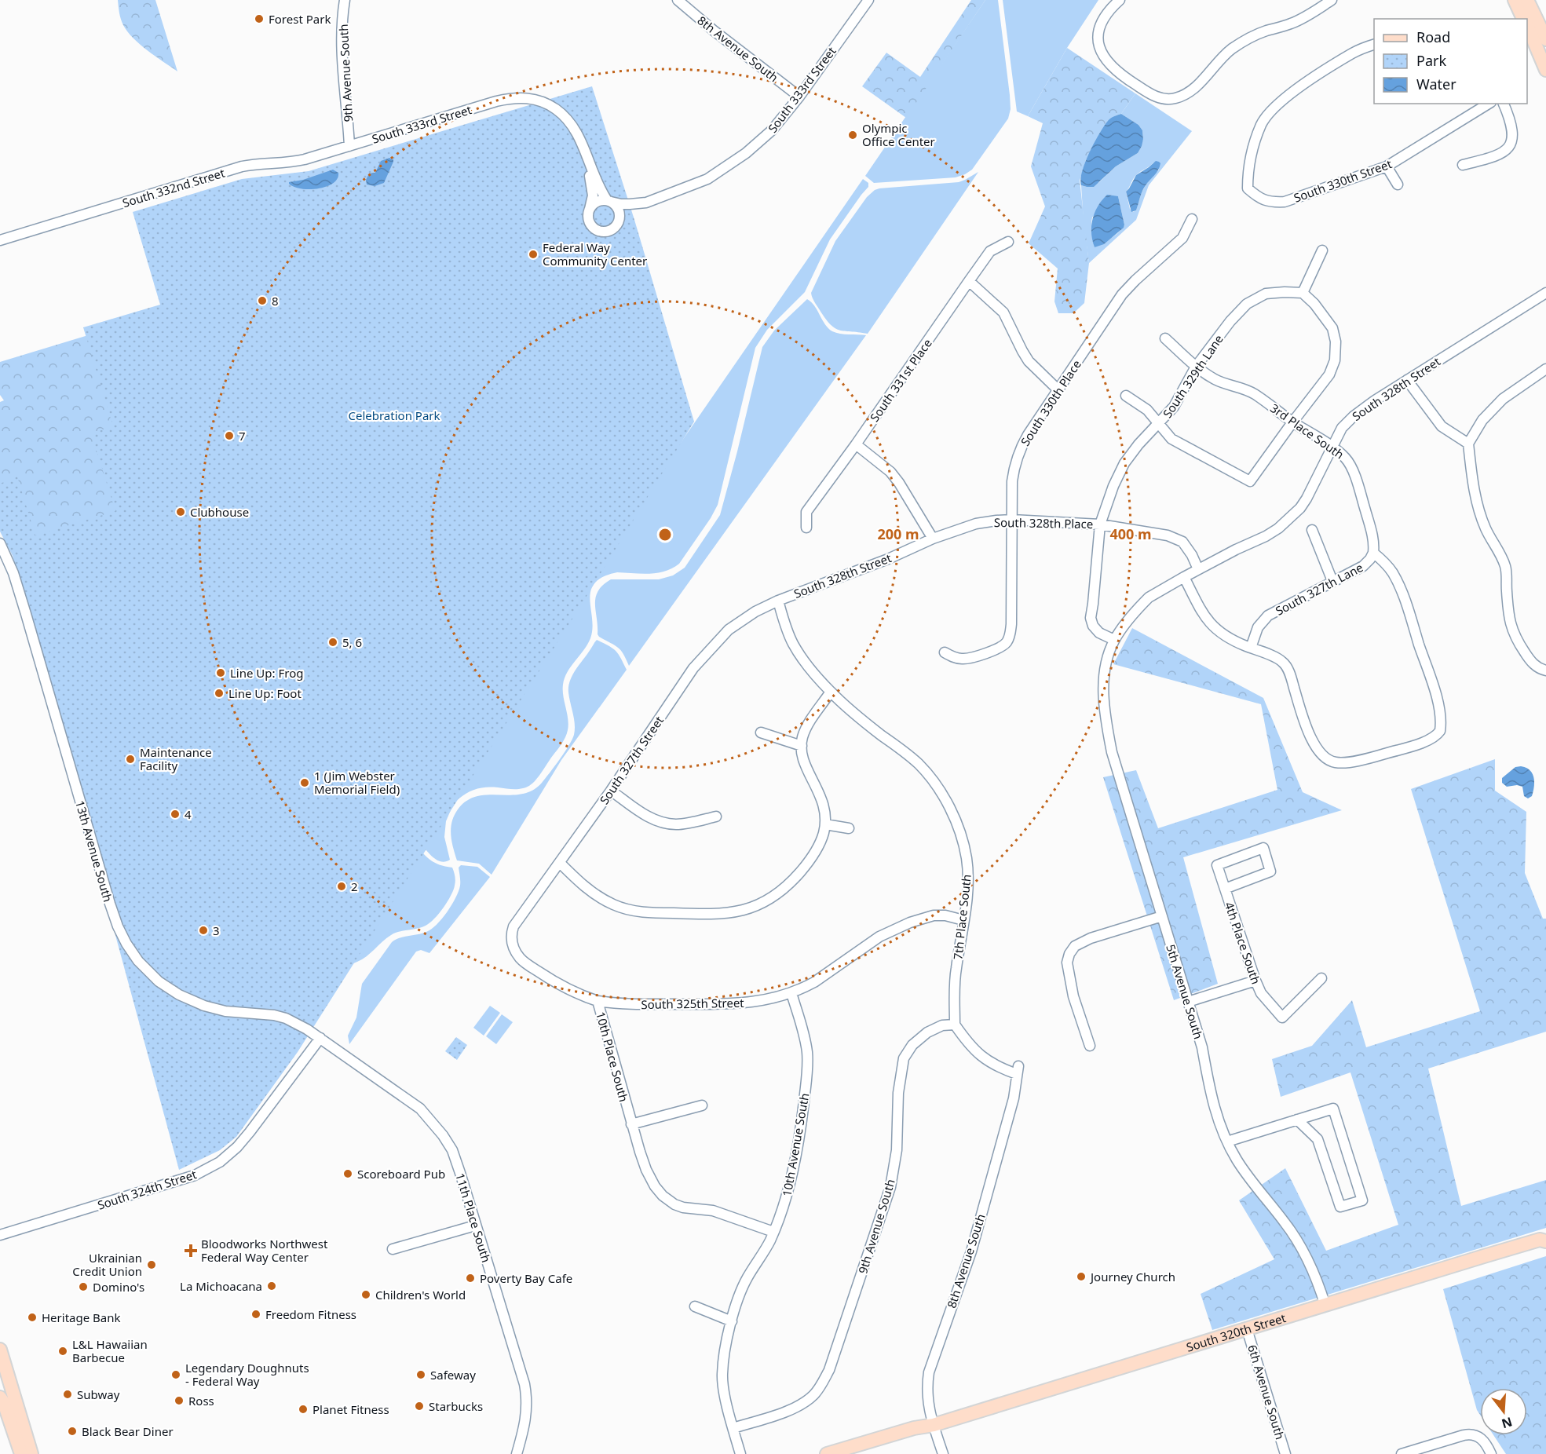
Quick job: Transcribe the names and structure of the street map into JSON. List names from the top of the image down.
{
  "streets": {
    "main road": ["South 320th Street"],
    "street": [
      "8th Avenue South",
      "9th Avenue South",
      "South 333rd Street",
      "South 330th Street",
      "South 332nd Street",
      "South 329th Lane",
      "South 331st Place",
      "South 328th Street",
      "South 330th Place",
      "3rd Place South",
      "South 328th Place",
      "South 327th Lane",
      "South 327th Street",
      "13th Avenue South",
      "7th Place South",
      "4th Place South",
      "5th Avenue South",
      "South 325th Street",
      "10th Place South",
      "10th Avenue South",
      "South 324th Street",
      "11th Place South",
      "6th Avenue South"
    ]
  },
  "crossings": [
    ["8th Avenue South", "9th Avenue South"],
    ["8th Avenue South", "South 333rd Street"],
    ["8th Avenue South", "7th Place South"],
    ["8th Avenue South", "South 320th Street"],
    ["9th Avenue South", "South 333rd Street"],
    ["9th Avenue South", "South 332nd Street"],
    ["9th Avenue South", "7th Place South"],
    ["9th Avenue South", "10th Avenue South"],
    ["South 333rd Street", "South 332nd Street"],
    ["South 329th Lane", "3rd Place South"],
    ["South 329th Lane", "South 328th Place"],
    ["South 328th Street", "3rd Place South"],
    ["South 328th Street", "South 328th Place"],
    ["South 328th Street", "South 327th Street"],
    ["South 328th Street", "7th Place South"],
    ["South 328th Street", "5th Avenue South"],
    ["South 330th Place", "South 328th Place"],
    ["3rd Place South", "South 327th Lane"],
    ["South 327th Street", "7th Place South"],
    ["South 327th Street", "10th Place South"],
    ["13th Avenue South", "South 324th Street"],
    ["13th Avenue South", "11th Place South"],
    ["7th Place South", "South 325th Street"],
    ["5th Avenue South", "South 320th Street"],
    ["South 325th Street", "10th Place South"],
    ["South 325th Street", "10th Avenue South"],
    ["10th Place South", "10th Avenue South"],
    ["South 324th Street", "11th Place South"],
    ["South 320th Street", "6th Avenue South"]
  ],
  "parks": ["Celebration Park"],
  "places": {
    "other": [
      "Forest Park",
      "Olympic Office Center",
      "Federal Way Community Center",
      "8",
      "7",
      "Clubhouse",
      "5, 6",
      "Line Up: Frog",
      "Line Up: Foot",
      "Maintenance Facility",
      "1 (Jim Webster Memorial Field)",
      "4",
      "2",
      "3",
      "Scoreboard Pub",
      "Ukrainian Credit Union",
      "Journey Church",
      "Poverty Bay Cafe",
      "La Michoacana",
      "Domino's",
      "Children's World",
      "Freedom Fitness",
      "Heritage Bank",
      "L&L Hawaiian Barbecue",
      "Legendary Doughnuts - Federal Way",
      "Safeway",
      "Subway",
      "Ross",
      "Starbucks",
      "Planet Fitness",
      "Black Bear Diner"
    ],
    "health": ["Bloodworks Northwest Federal Way Center"]
  },
  "legend": ["Road", "Park", "Water"],
  "north": "bottom",
  "rings": ["200 m", "400 m"]
}
